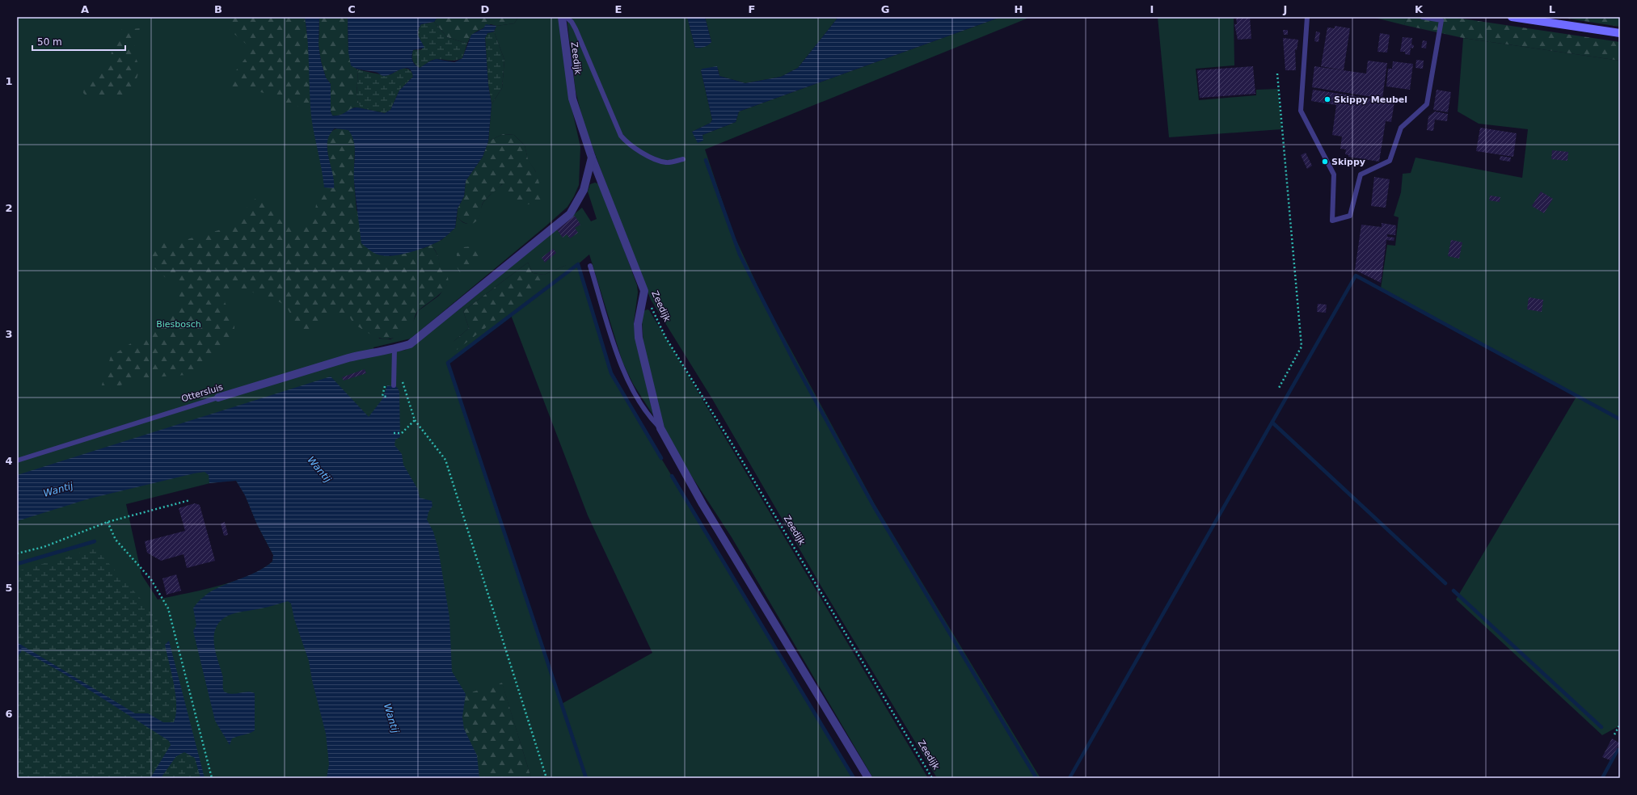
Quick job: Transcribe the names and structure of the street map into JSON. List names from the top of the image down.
{
  "streets": {
    "street": ["Zeedijk", "Ottersluis"]
  },
  "water": ["Wantij"],
  "parks": ["Biesbosch"],
  "places": ["Skippy Meubel", "Skippy"],
  "scale_bar": "50 m",
  "grid": {
    "columns": [
      "A",
      "B",
      "C",
      "D",
      "E",
      "F",
      "G",
      "H",
      "I",
      "J",
      "K",
      "L"
    ],
    "rows": [
      "1",
      "2",
      "3",
      "4",
      "5",
      "6"
    ]
  }
}
